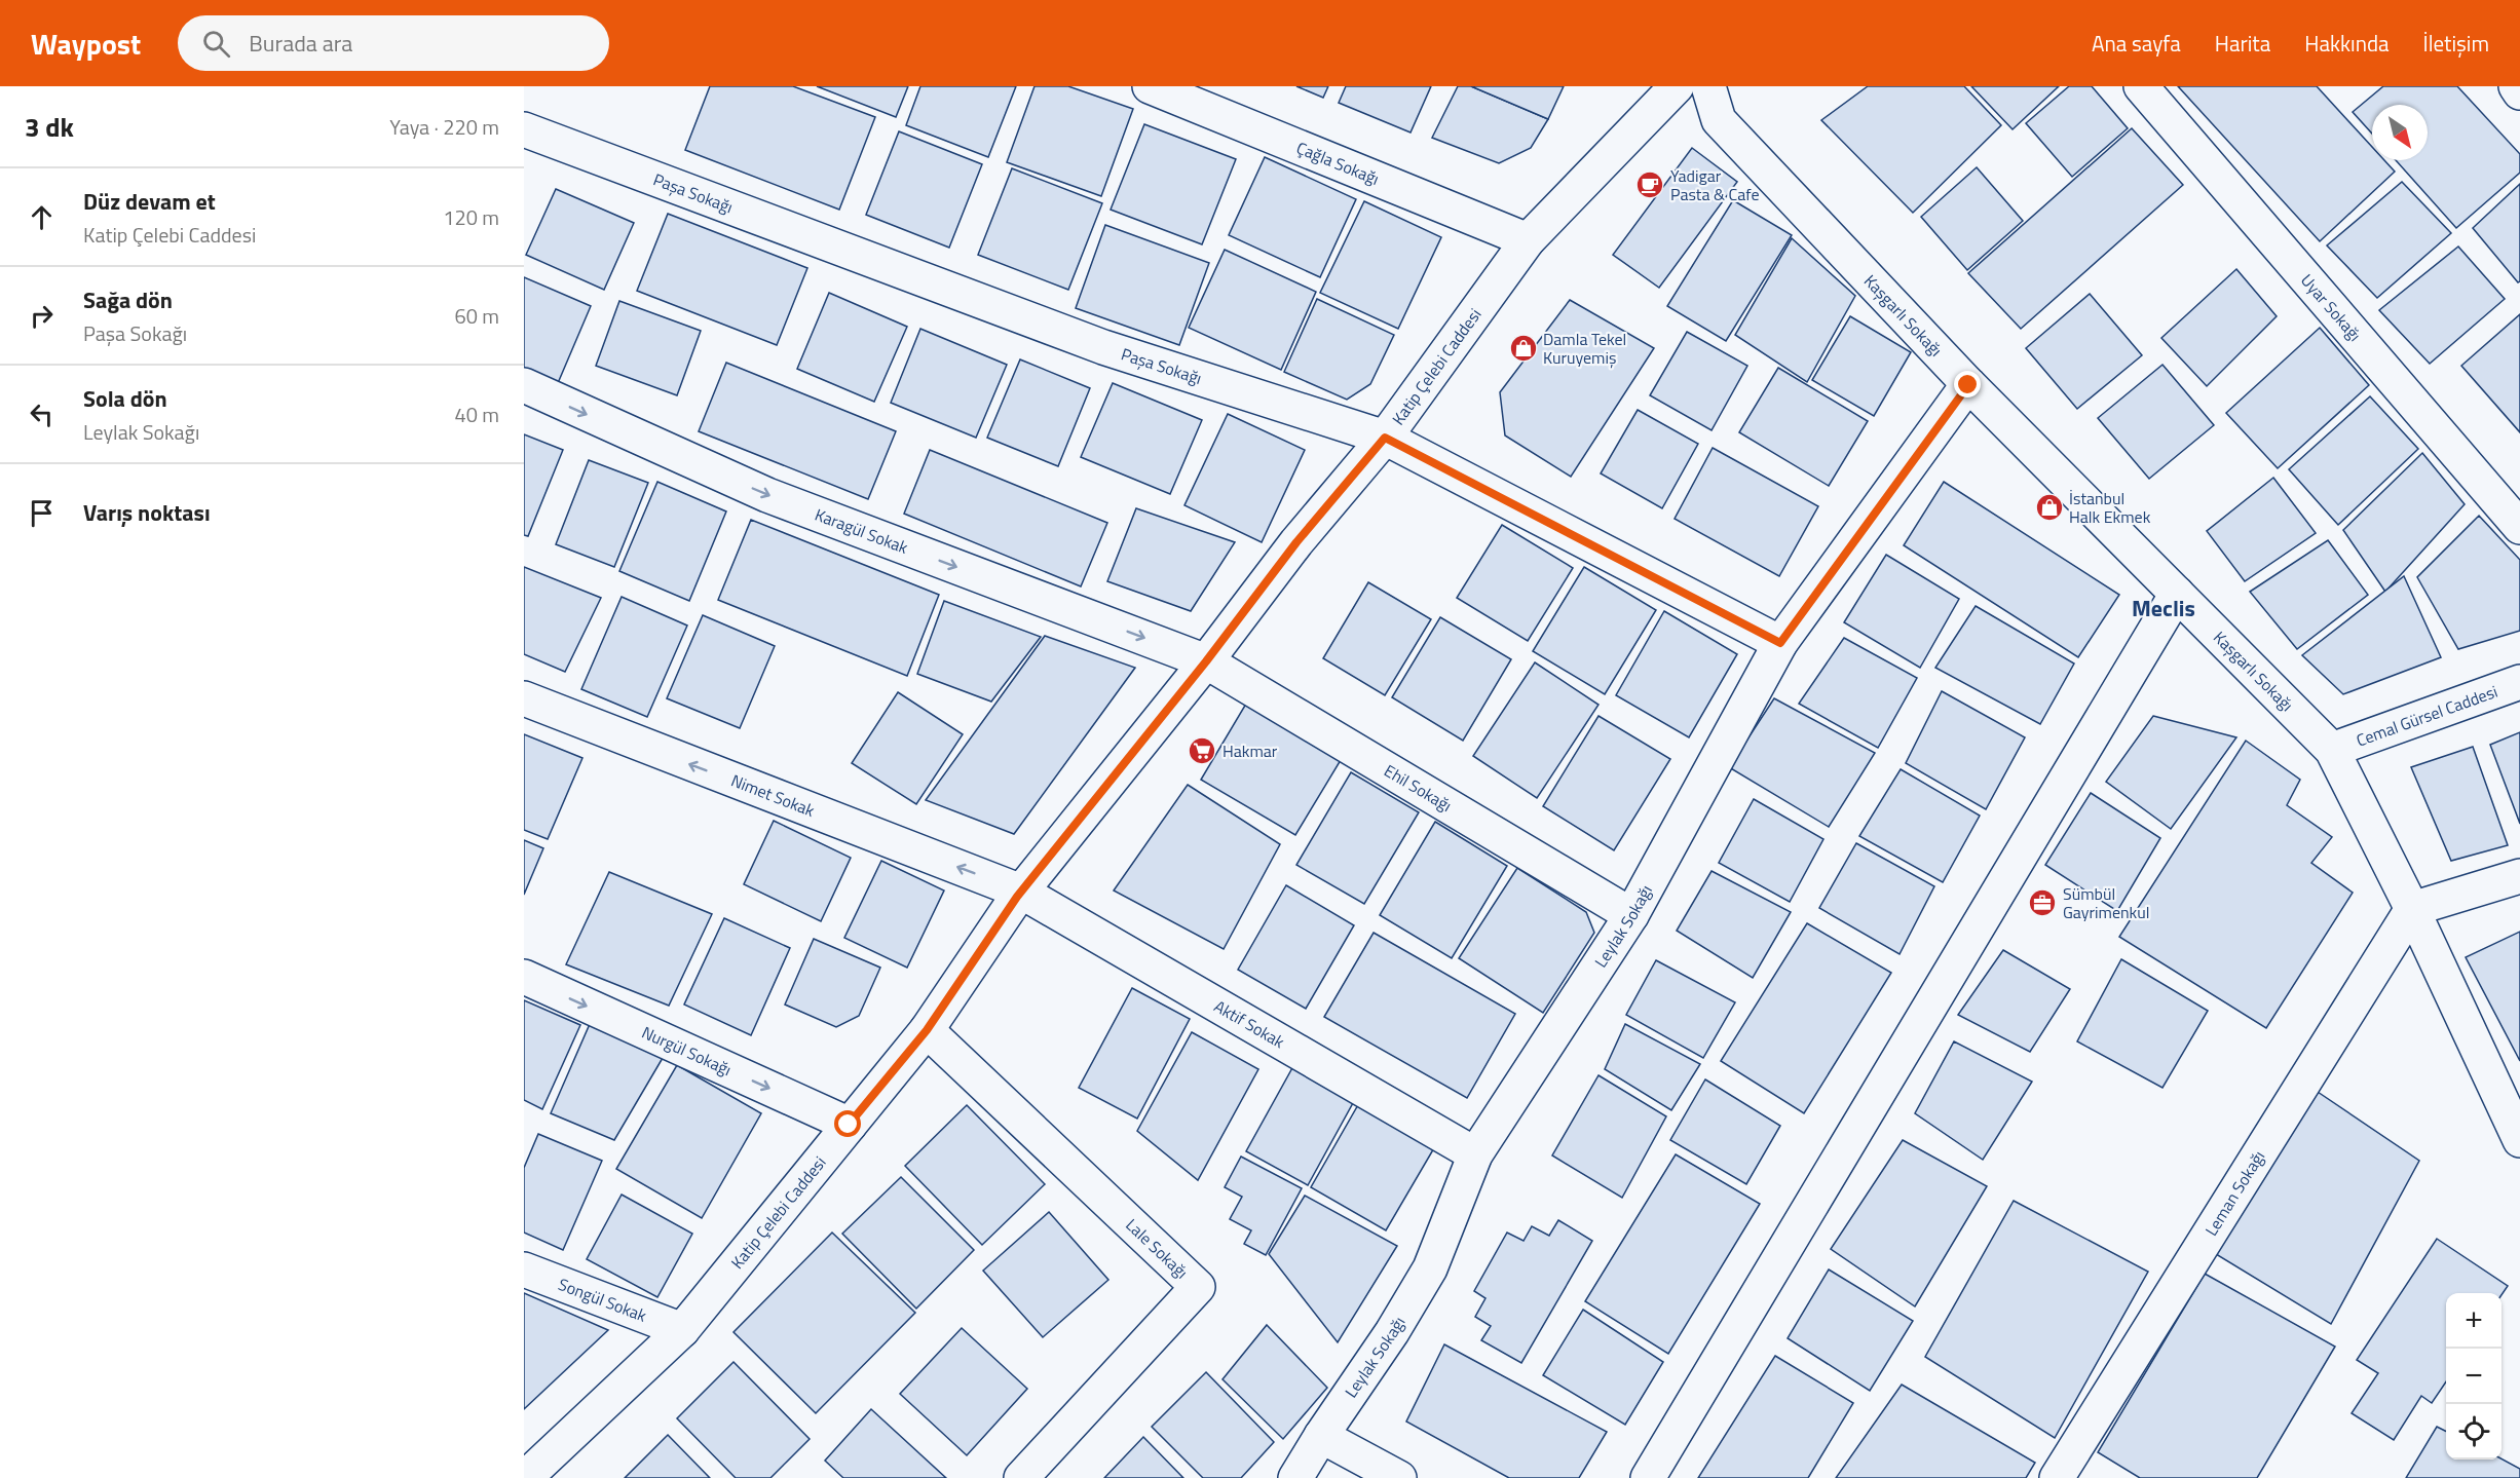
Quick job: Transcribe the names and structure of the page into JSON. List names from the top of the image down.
{
  "streets": {
    "street": [
      "Çağla Sokağı",
      "Paşa Sokağı",
      "Uyar Sokağı",
      "Kaşgarlı Sokağı",
      "Katip Çelebi Caddesi",
      "Karagül Sokak",
      "Cemal Gürsel Caddesi",
      "Ehil Sokağı",
      "Nimet Sokak",
      "Leylak Sokağı",
      "Aktif Sokak",
      "Nurgül Sokağı",
      "Leman Sokağı",
      "Lale Sokağı",
      "Songül Sokak"
    ]
  },
  "crossings": [
    ["Çağla Sokağı", "Katip Çelebi Caddesi"],
    ["Paşa Sokağı", "Katip Çelebi Caddesi"],
    ["Paşa Sokağı", "Leylak Sokağı"],
    ["Kaşgarlı Sokağı", "Cemal Gürsel Caddesi"],
    ["Kaşgarlı Sokağı", "Leylak Sokağı"],
    ["Kaşgarlı Sokağı", "Leman Sokağı"],
    ["Katip Çelebi Caddesi", "Karagül Sokak"],
    ["Katip Çelebi Caddesi", "Ehil Sokağı"],
    ["Katip Çelebi Caddesi", "Nimet Sokak"],
    ["Katip Çelebi Caddesi", "Aktif Sokak"],
    ["Katip Çelebi Caddesi", "Nurgül Sokağı"],
    ["Katip Çelebi Caddesi", "Lale Sokağı"],
    ["Katip Çelebi Caddesi", "Songül Sokak"],
    ["Karagül Sokak", "Ehil Sokağı"],
    ["Ehil Sokağı", "Leylak Sokağı"],
    ["Nimet Sokak", "Aktif Sokak"],
    ["Leylak Sokağı", "Aktif Sokak"]
  ],
  "one_way": ["Karagül Sokak", "Nimet Sokak", "Nurgül Sokağı"],
  "districts": ["Meclis"],
  "places": {
    "cafe": ["Yadigar Pasta & Cafe"],
    "shop": ["Damla Tekel Kuruyemiş", "İstanbul Halk Ekmek"],
    "supermarket": ["Hakmar"],
    "office": ["Sümbül Gayrimenkul"]
  },
  "north": "bottom right",
  "page": {
    "header": "Waypost",
    "search": "Burada ara",
    "nav": [
      "Ana sayfa",
      "Harita",
      "Hakkında",
      "İletişim"
    ],
    "heading": ["3 dk", "Yaya · 220 m"],
    "list": [
      ["Düz devam et", "Katip Çelebi Caddesi", "120 m"],
      ["Sağa dön", "Paşa Sokağı", "60 m"],
      ["Sola dön", "Leylak Sokağı", "40 m"],
      "Varış noktası"
    ],
    "map_buttons": ["+", "−"]
  }
}
